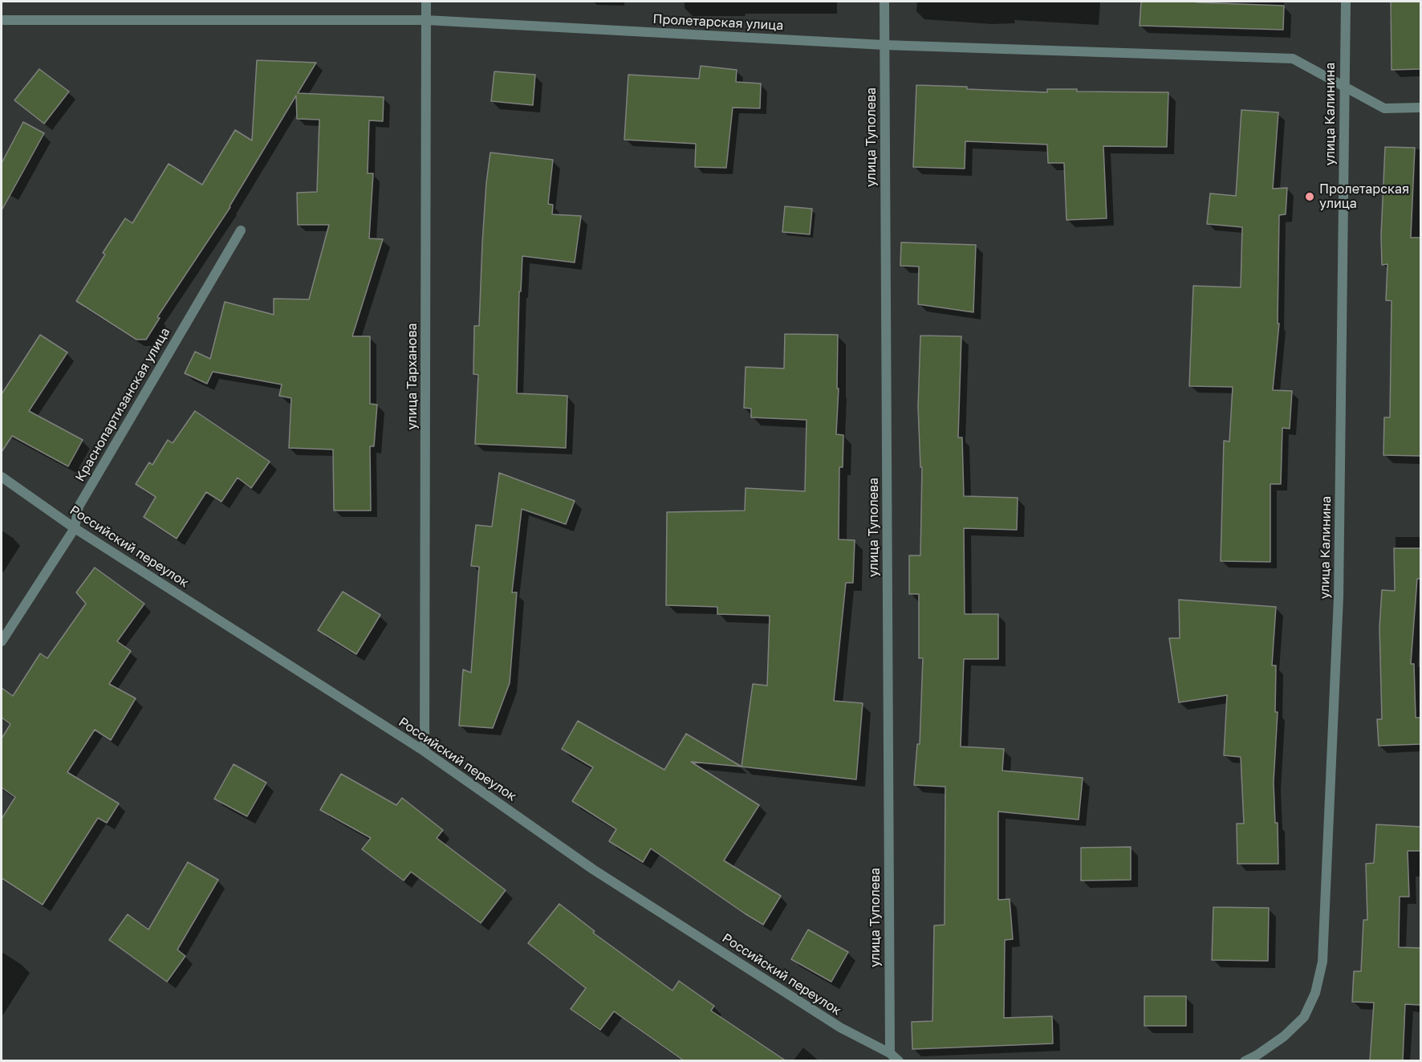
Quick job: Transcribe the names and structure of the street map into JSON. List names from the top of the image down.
{
  "streets": {
    "street": [
      "Пролетарская улица",
      "улица Калинина",
      "улица Туполева",
      "улица Тарханова",
      "Краснопартизанская улица",
      "Российский переулок"
    ]
  },
  "crossings": [
    ["Пролетарская улица", "улица Калинина"],
    ["Пролетарская улица", "улица Туполева"],
    ["Пролетарская улица", "улица Тарханова"],
    ["улица Туполева", "Российский переулок"],
    ["улица Тарханова", "Российский переулок"],
    ["Краснопартизанская улица", "Российский переулок"]
  ],
  "places": ["Пролетарская улица"]
}
